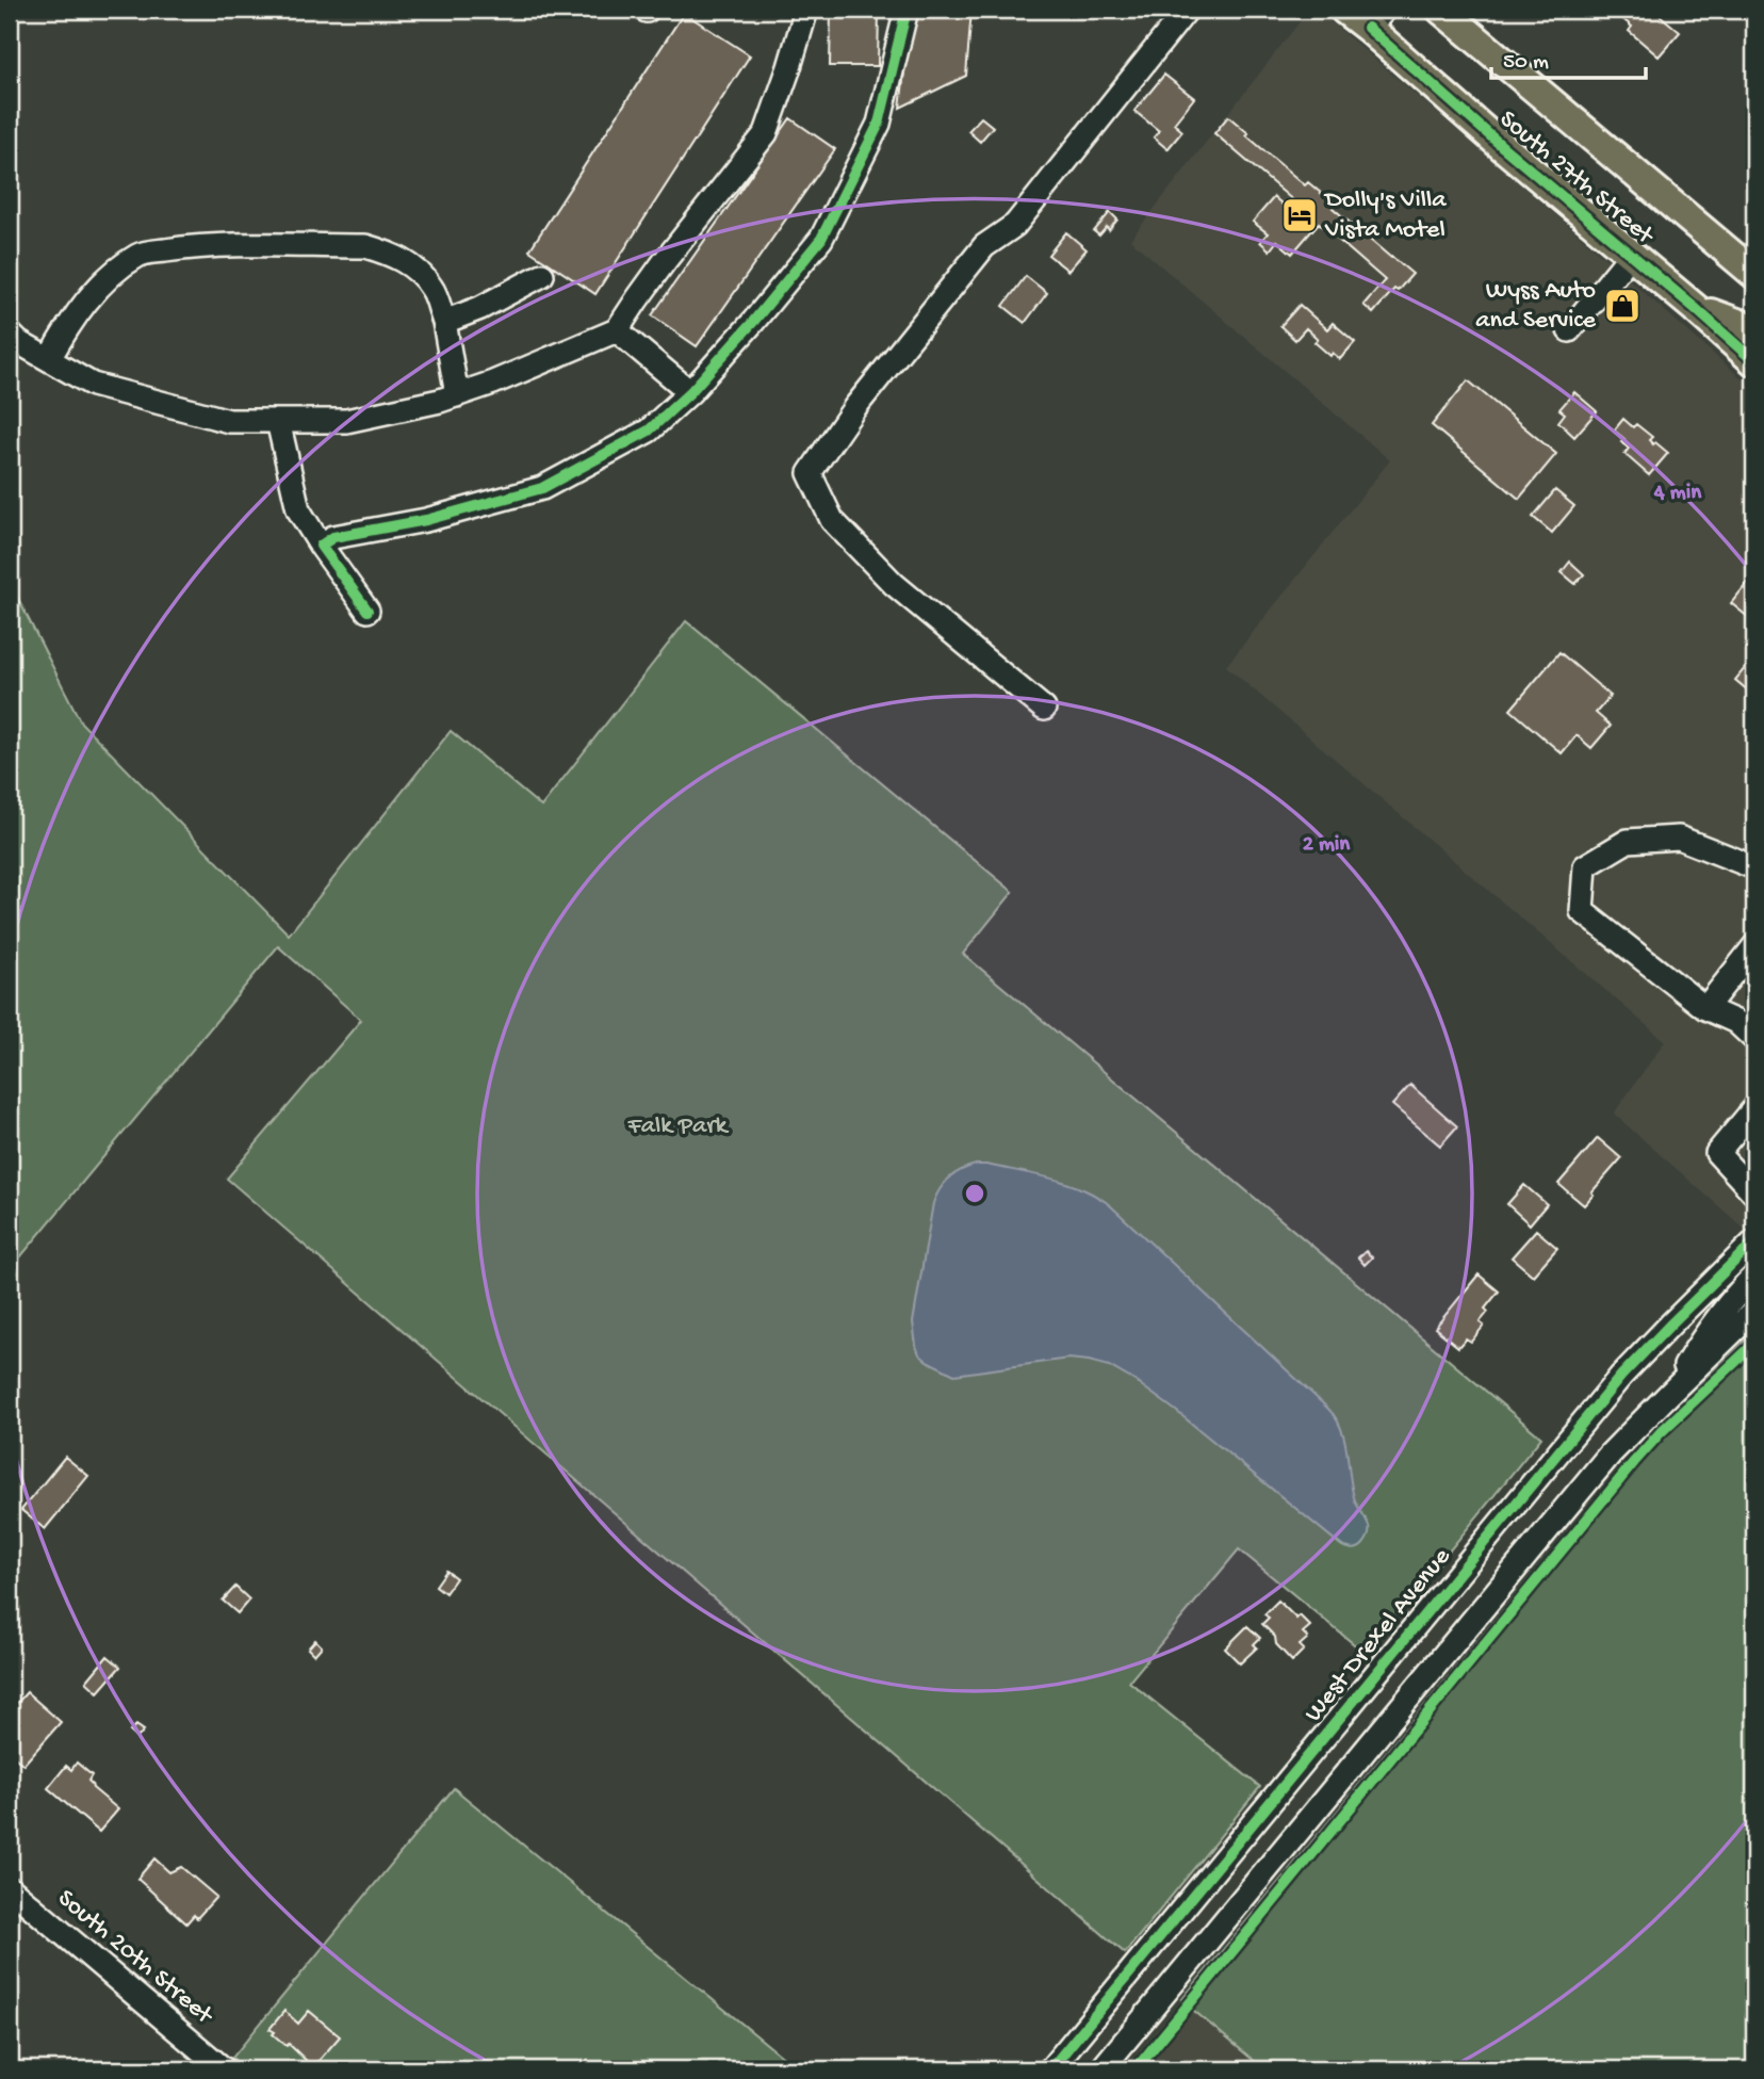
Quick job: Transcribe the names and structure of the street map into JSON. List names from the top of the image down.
{
  "streets": {
    "main road": ["South 27th Street"],
    "street": ["West Drexel Avenue", "South 20th Street"]
  },
  "parks": ["Falk Park"],
  "places": {
    "hotel": ["Dolly's Villa Vista Motel"],
    "shop": ["Wyss Auto and Service"]
  },
  "scale_bar": "50 m",
  "rings": ["4 min", "2 min"]
}
